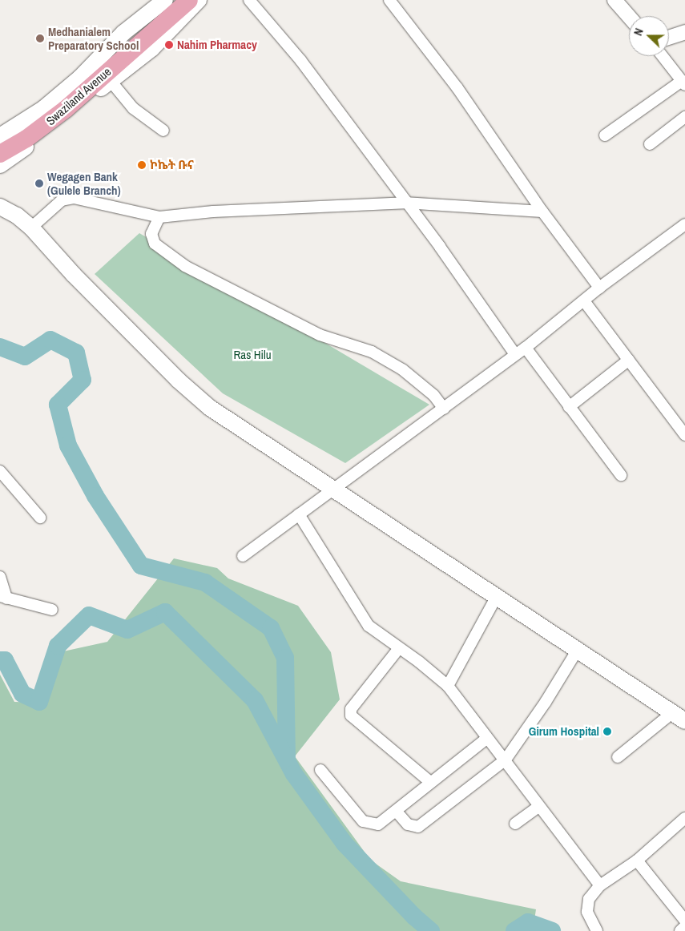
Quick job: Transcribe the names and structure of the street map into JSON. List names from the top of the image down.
{
  "streets": {
    "main road": ["Swaziland Avenue"]
  },
  "parks": ["Ras Hilu"],
  "places": [
    "Medhanialem Preparatory School",
    "Nahim Pharmacy",
    "ኮኬት ቡና",
    "Wegagen Bank (Gulele Branch)",
    "Girum Hospital"
  ],
  "north": "left"
}
